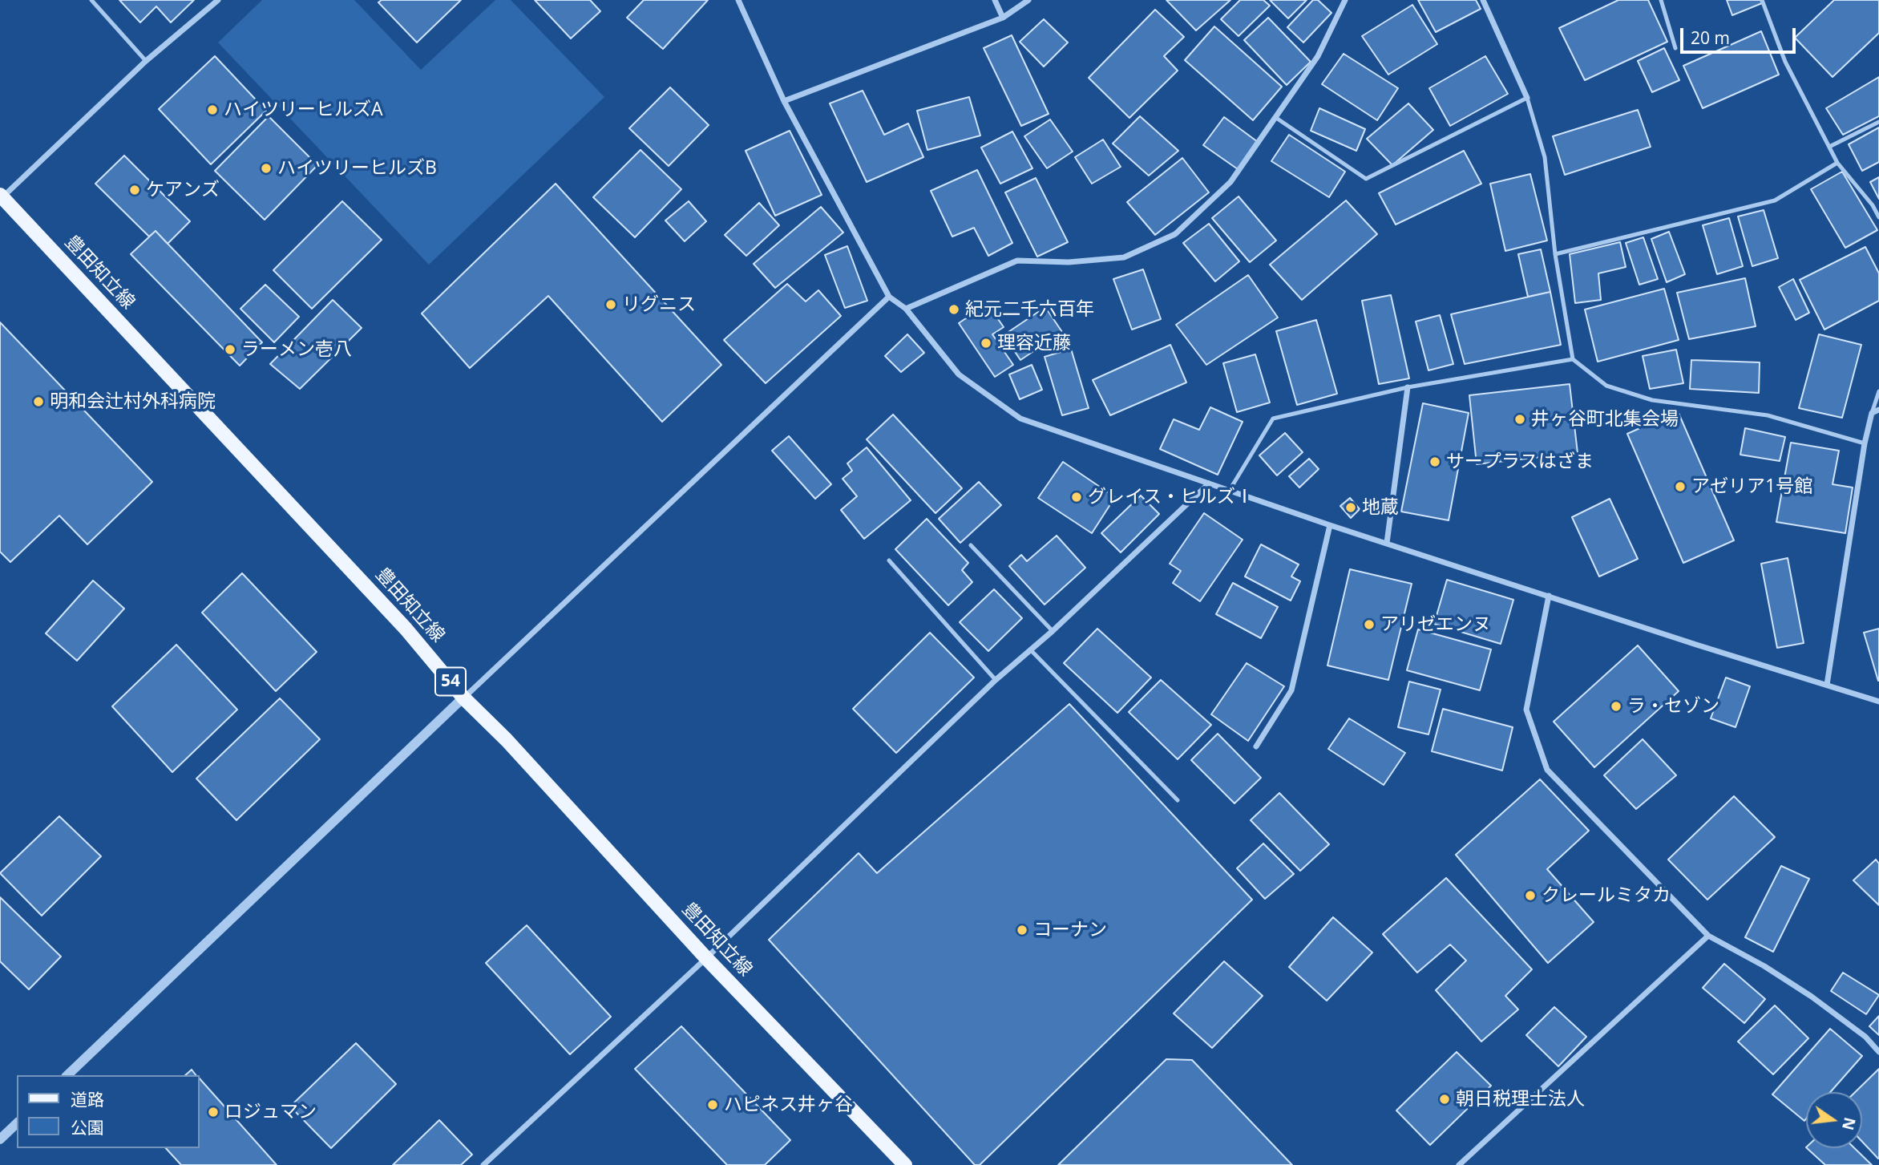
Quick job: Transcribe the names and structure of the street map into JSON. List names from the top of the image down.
{
  "streets": {
    "main road": ["豊田知立線", "54"]
  },
  "places": [
    "ハイツリーヒルズA",
    "ハイツリーヒルズB",
    "ケアンズ",
    "リグニス",
    "紀元二千六百年",
    "理容近藤",
    "ラーメン壱八",
    "明和会辻村外科病院",
    "井ヶ谷町北集会場",
    "サープラスはざま",
    "アゼリア1号館",
    "グレイス・ヒルズⅠ",
    "地蔵",
    "アリゼエンヌ",
    "ラ・セゾン",
    "クレールミタカ",
    "コーナン",
    "朝日税理士法人",
    "ハピネス井ヶ谷",
    "ロジュマン"
  ],
  "legend": ["道路", "公園"],
  "scale_bar": "20 m",
  "north": "right"
}
